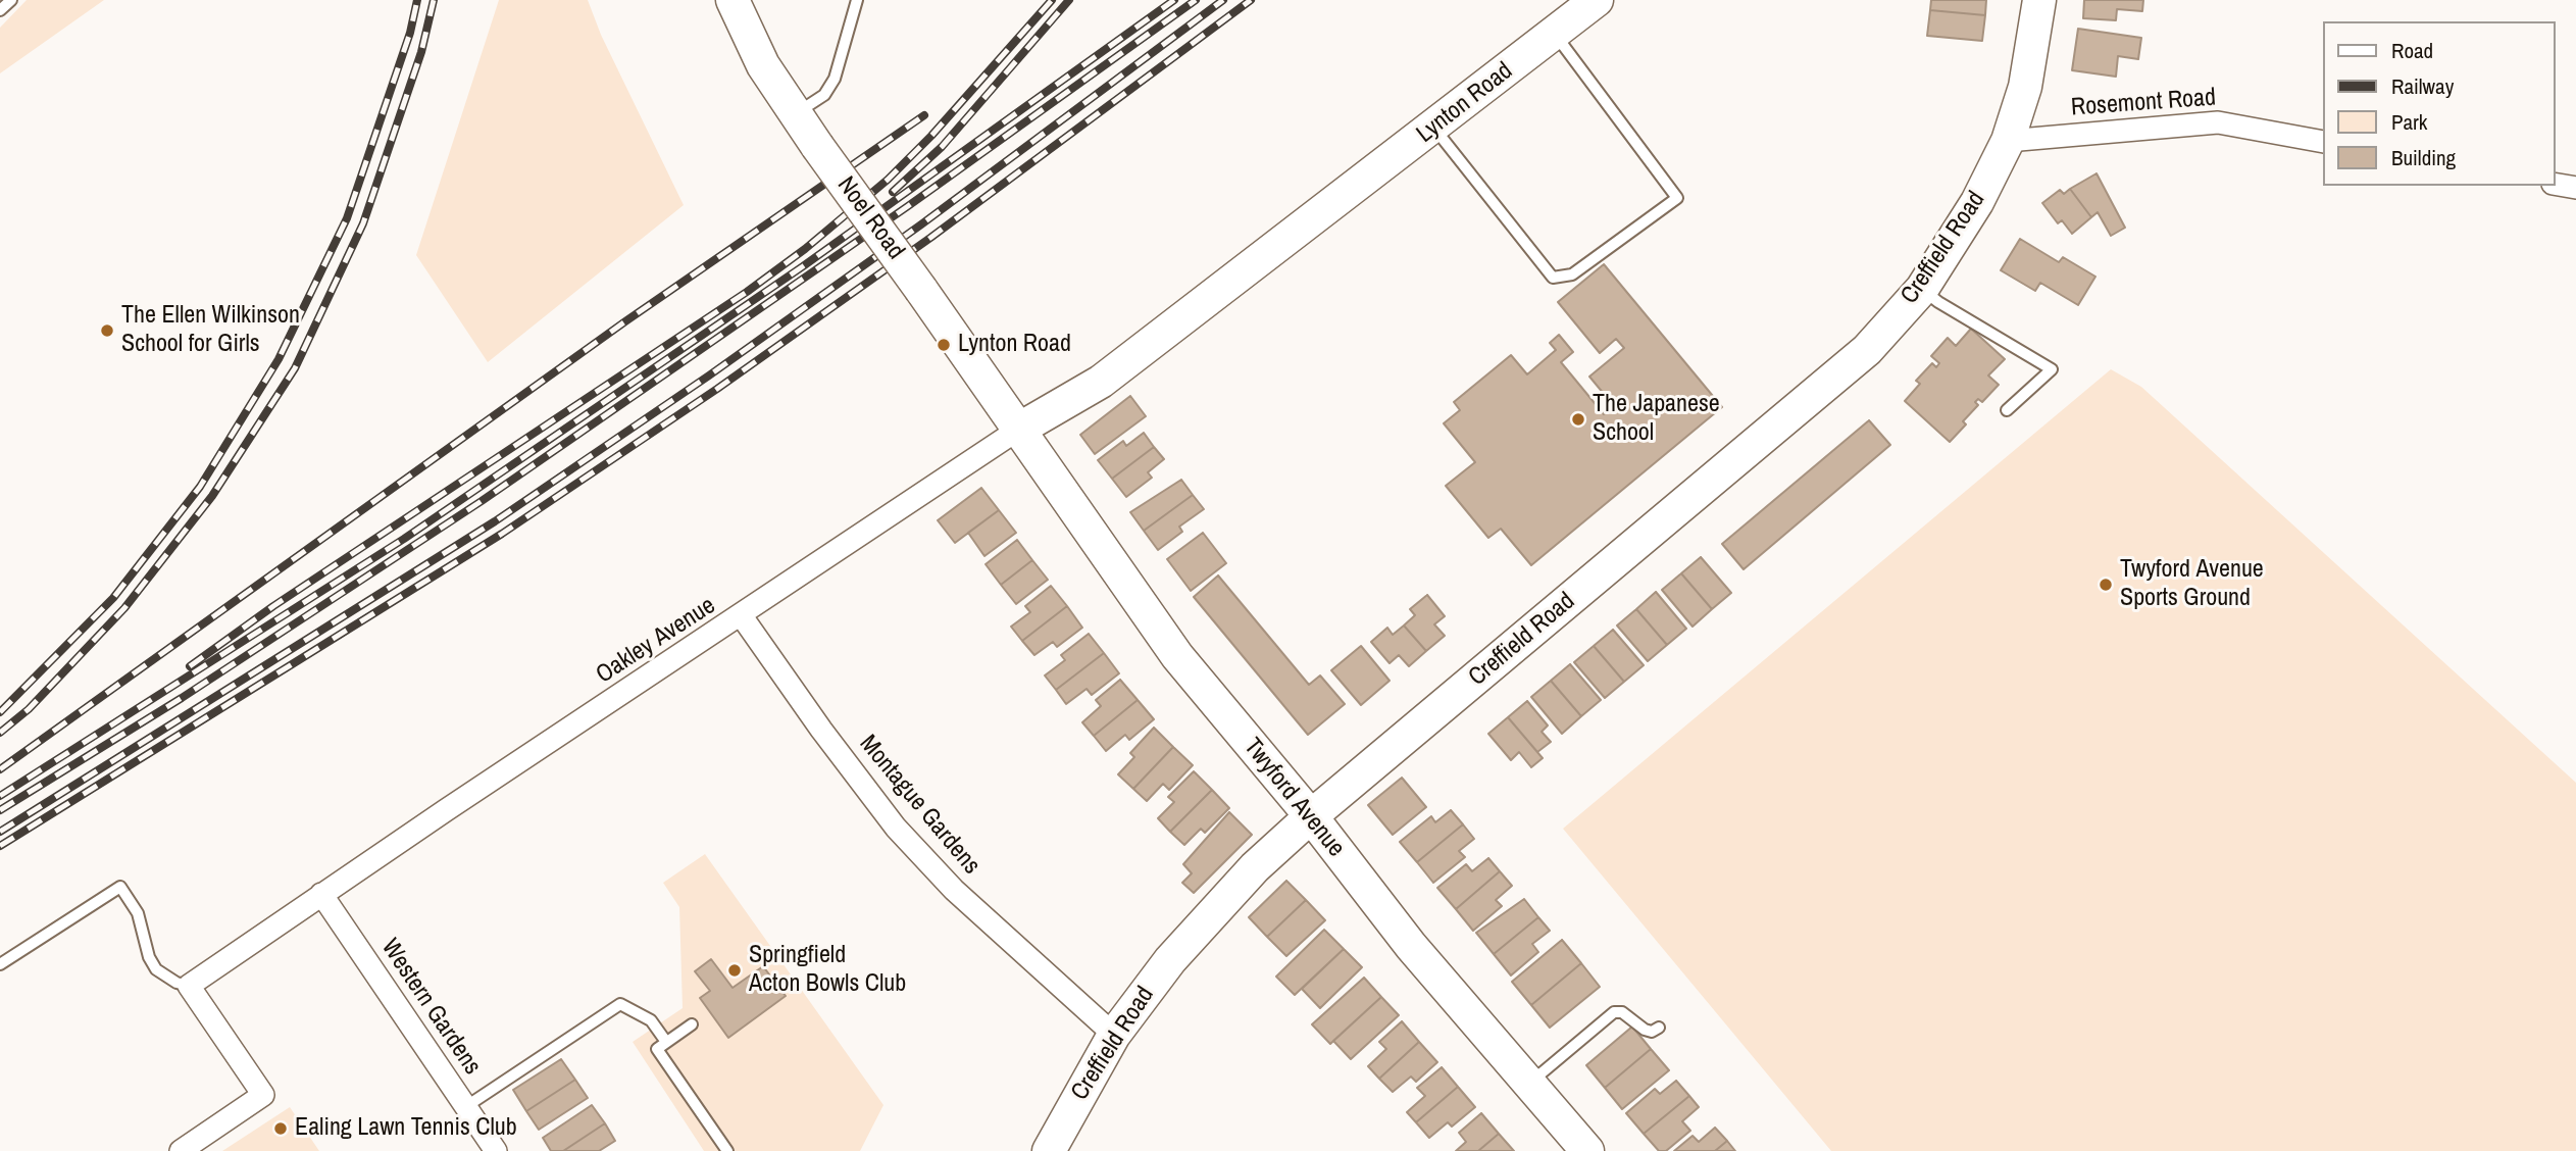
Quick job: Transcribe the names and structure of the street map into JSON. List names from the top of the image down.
{
  "streets": {
    "street": [
      "Lynton Road",
      "Rosemont Road",
      "Noel Road",
      "Creffield Road",
      "Oakley Avenue",
      "Twyford Avenue",
      "Montague Gardens",
      "Western Gardens"
    ]
  },
  "crossings": [
    ["Lynton Road", "Noel Road"],
    ["Lynton Road", "Oakley Avenue"],
    ["Lynton Road", "Twyford Avenue"],
    ["Rosemont Road", "Creffield Road"],
    ["Noel Road", "Oakley Avenue"],
    ["Noel Road", "Twyford Avenue"],
    ["Creffield Road", "Twyford Avenue"],
    ["Creffield Road", "Montague Gardens"],
    ["Oakley Avenue", "Twyford Avenue"],
    ["Oakley Avenue", "Montague Gardens"],
    ["Oakley Avenue", "Western Gardens"]
  ],
  "places": [
    "The Ellen Wilkinson School for Girls",
    "Lynton Road",
    "The Japanese School",
    "Twyford Avenue Sports Ground",
    "Springfield Acton Bowls Club",
    "Ealing Lawn Tennis Club"
  ],
  "legend": [
    "Road",
    "Railway",
    "Park",
    "Building"
  ]
}
